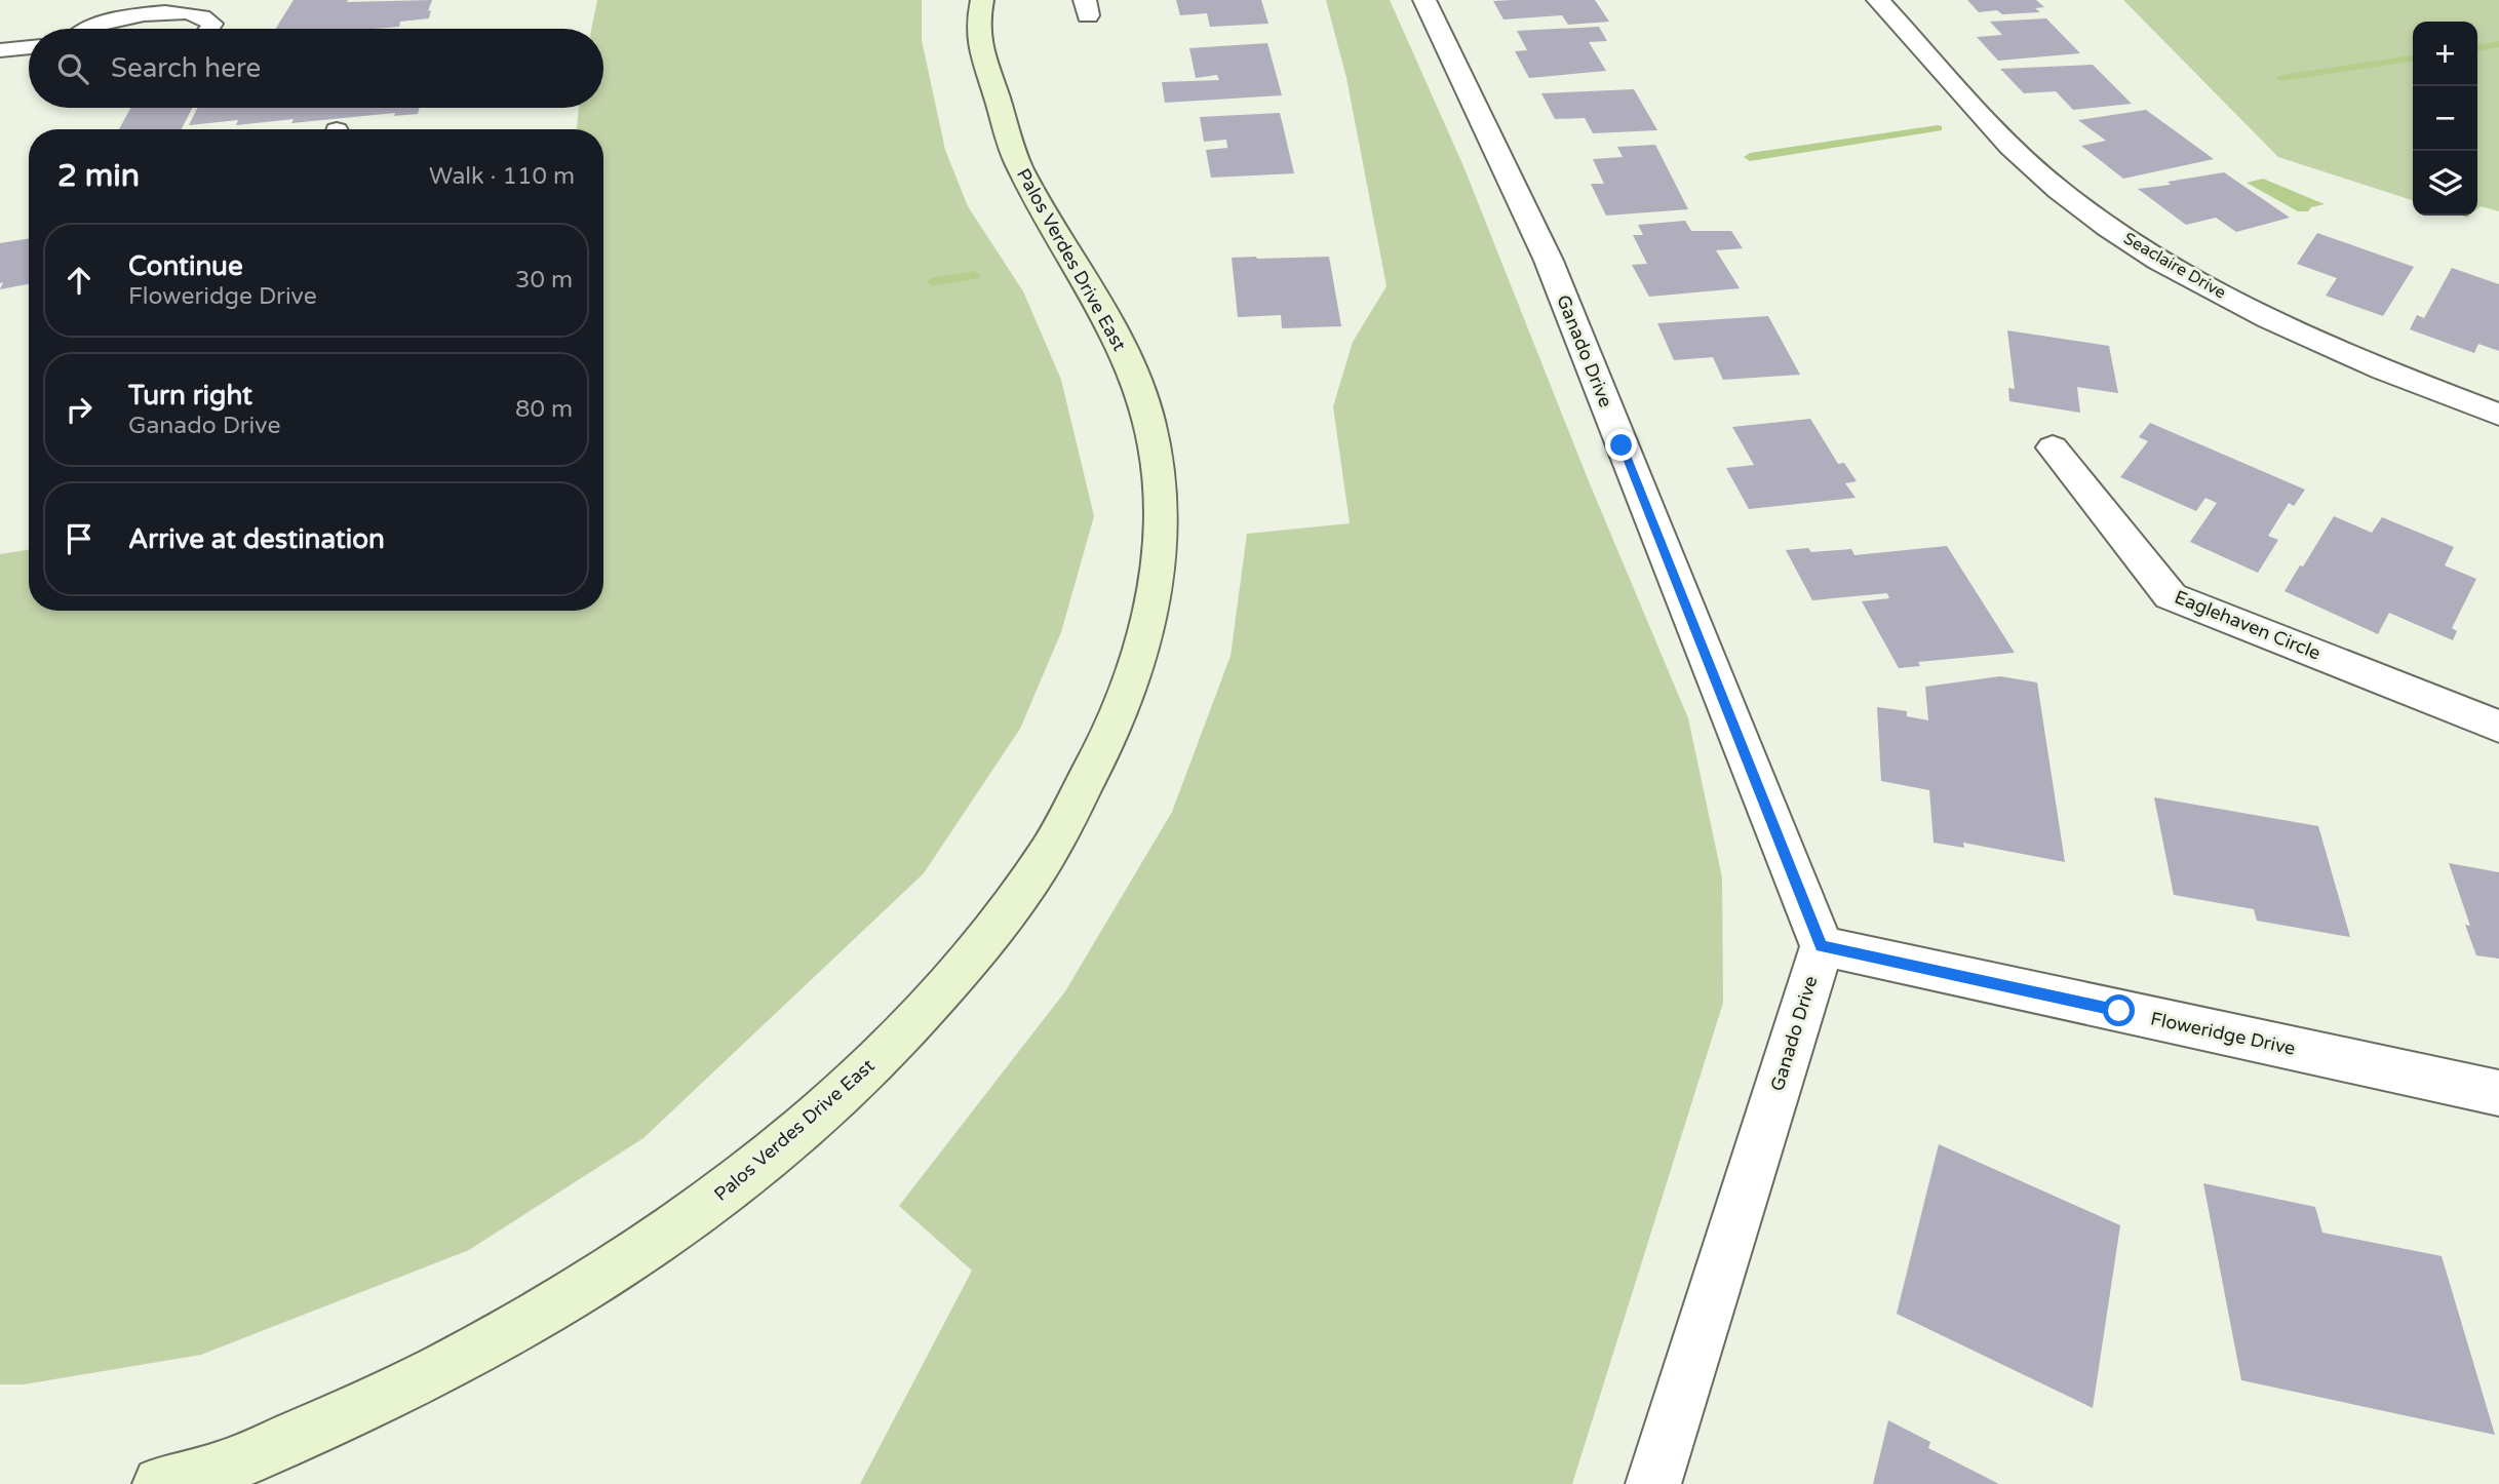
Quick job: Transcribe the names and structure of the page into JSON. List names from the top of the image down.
{
  "streets": {
    "street": [
      "Palos Verdes Drive East",
      "Seaclaire Drive",
      "Ganado Drive",
      "Eaglehaven Circle",
      "Floweridge Drive"
    ]
  },
  "crossings": [
    ["Ganado Drive", "Floweridge Drive"]
  ],
  "page": {
    "map_buttons": ["+", "−"],
    "search": "Search here",
    "heading": ["2 min", "Walk · 110 m"],
    "list": [
      ["Continue", "Floweridge Drive", "30 m"],
      ["Turn right", "Ganado Drive", "80 m"],
      "Arrive at destination"
    ]
  }
}
